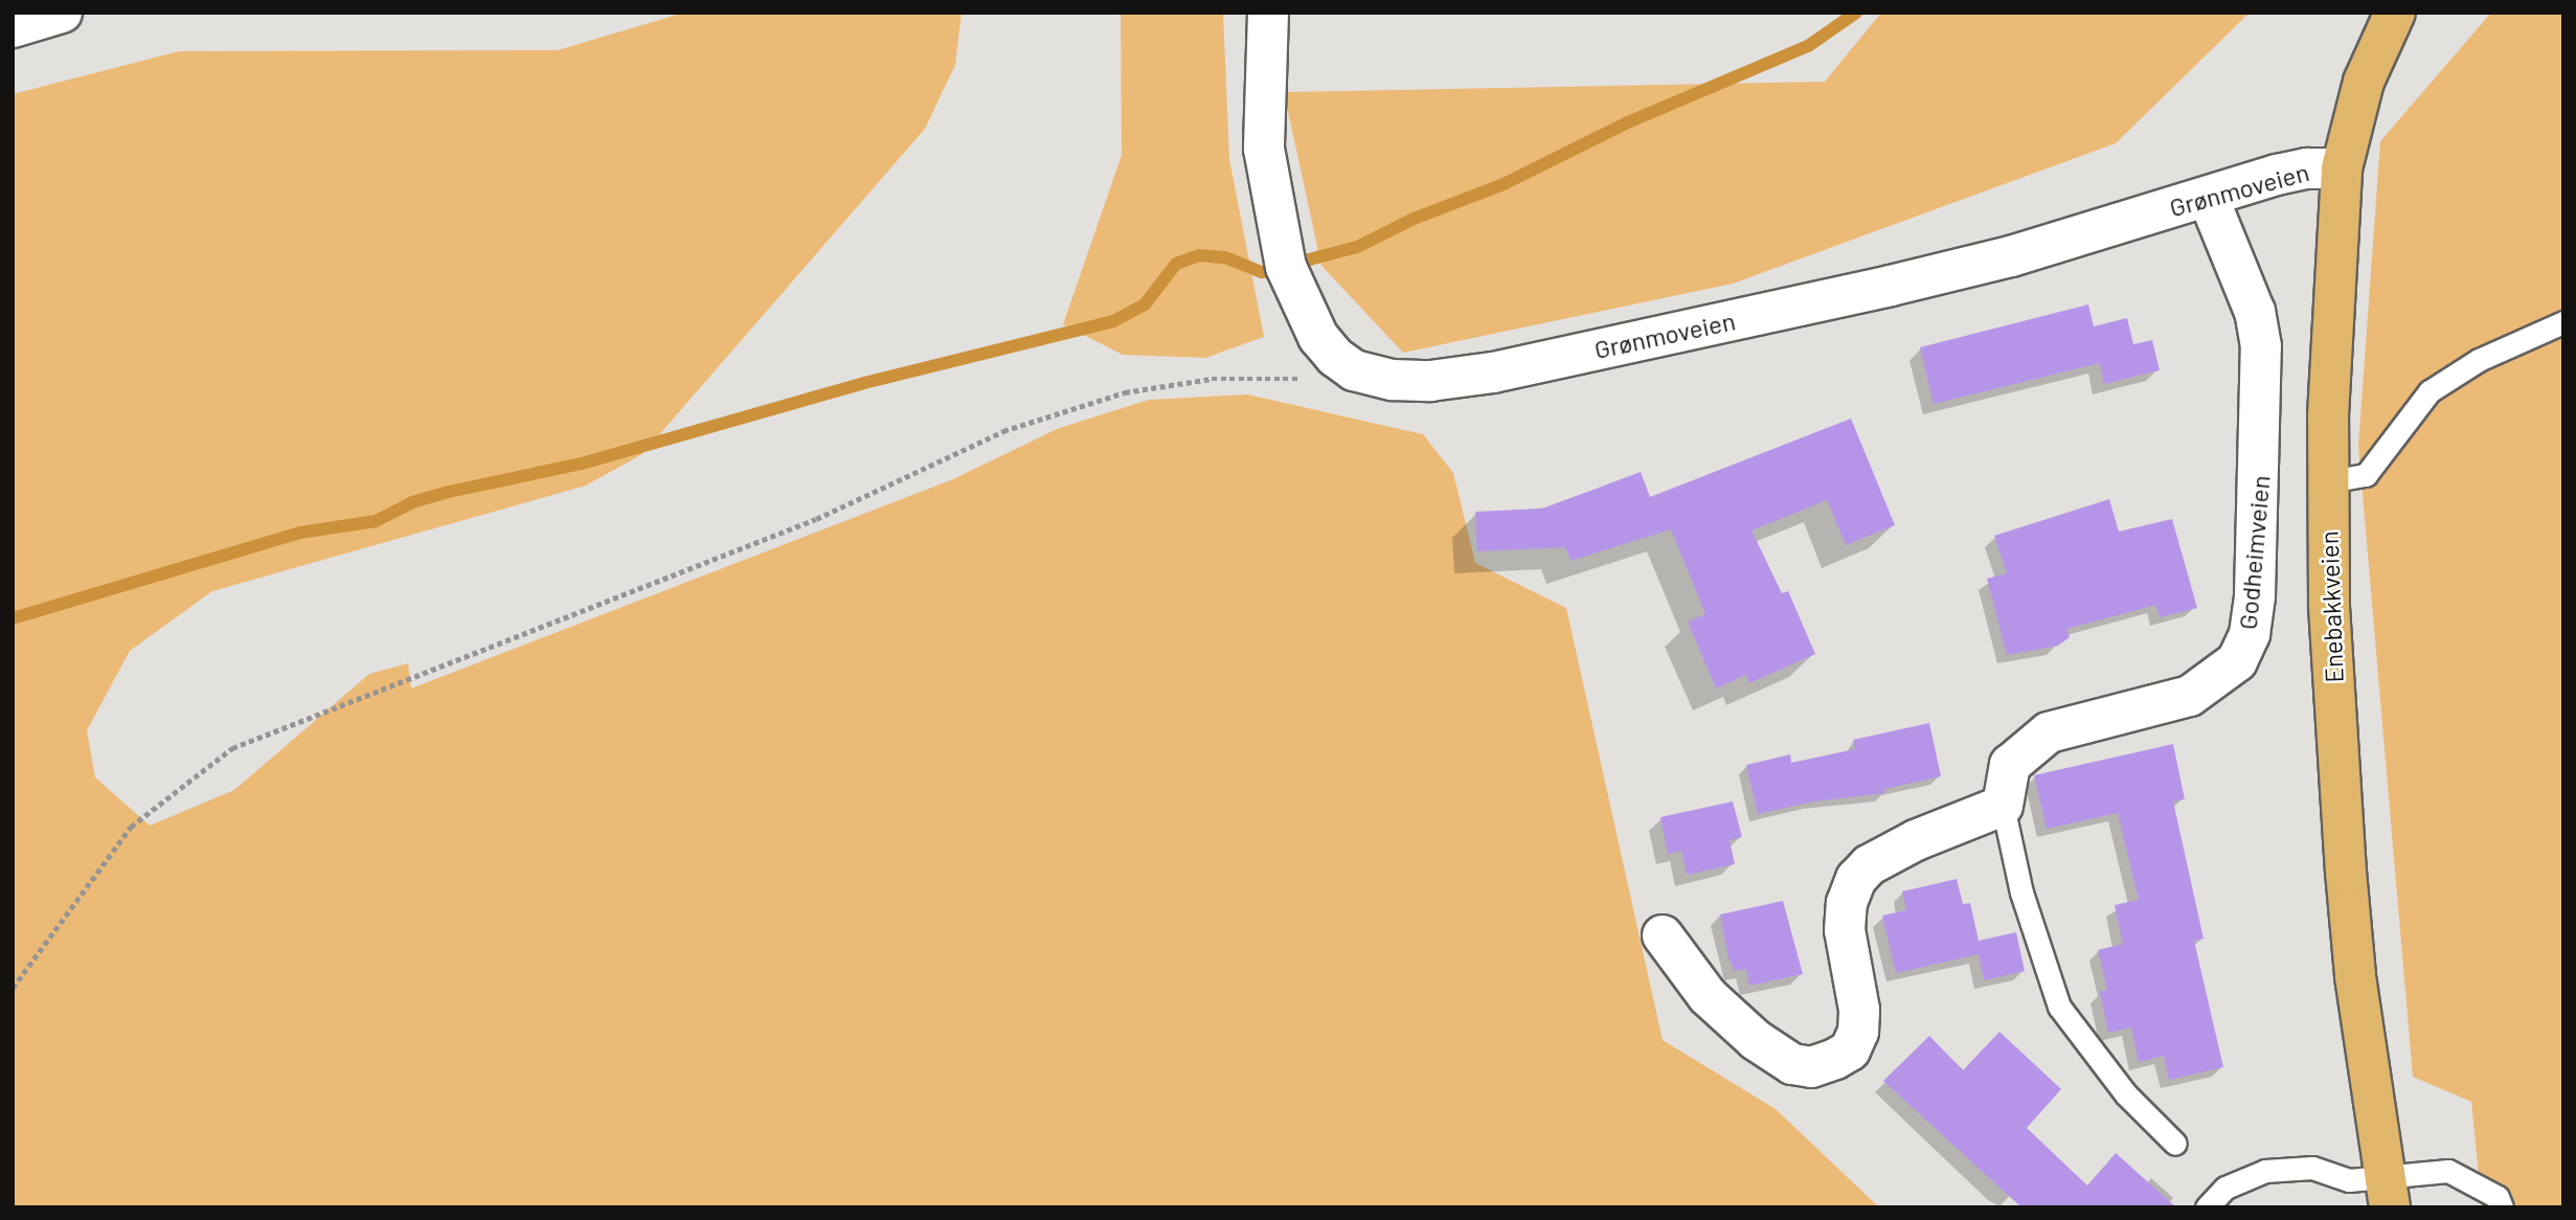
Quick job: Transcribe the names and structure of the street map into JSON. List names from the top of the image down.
{
  "streets": {
    "main road": ["Enebakkveien"],
    "street": ["Grønmoveien", "Godheimveien"]
  },
  "crossings": [
    ["Grønmoveien", "Godheimveien"],
    ["Grønmoveien", "Enebakkveien"]
  ]
}
